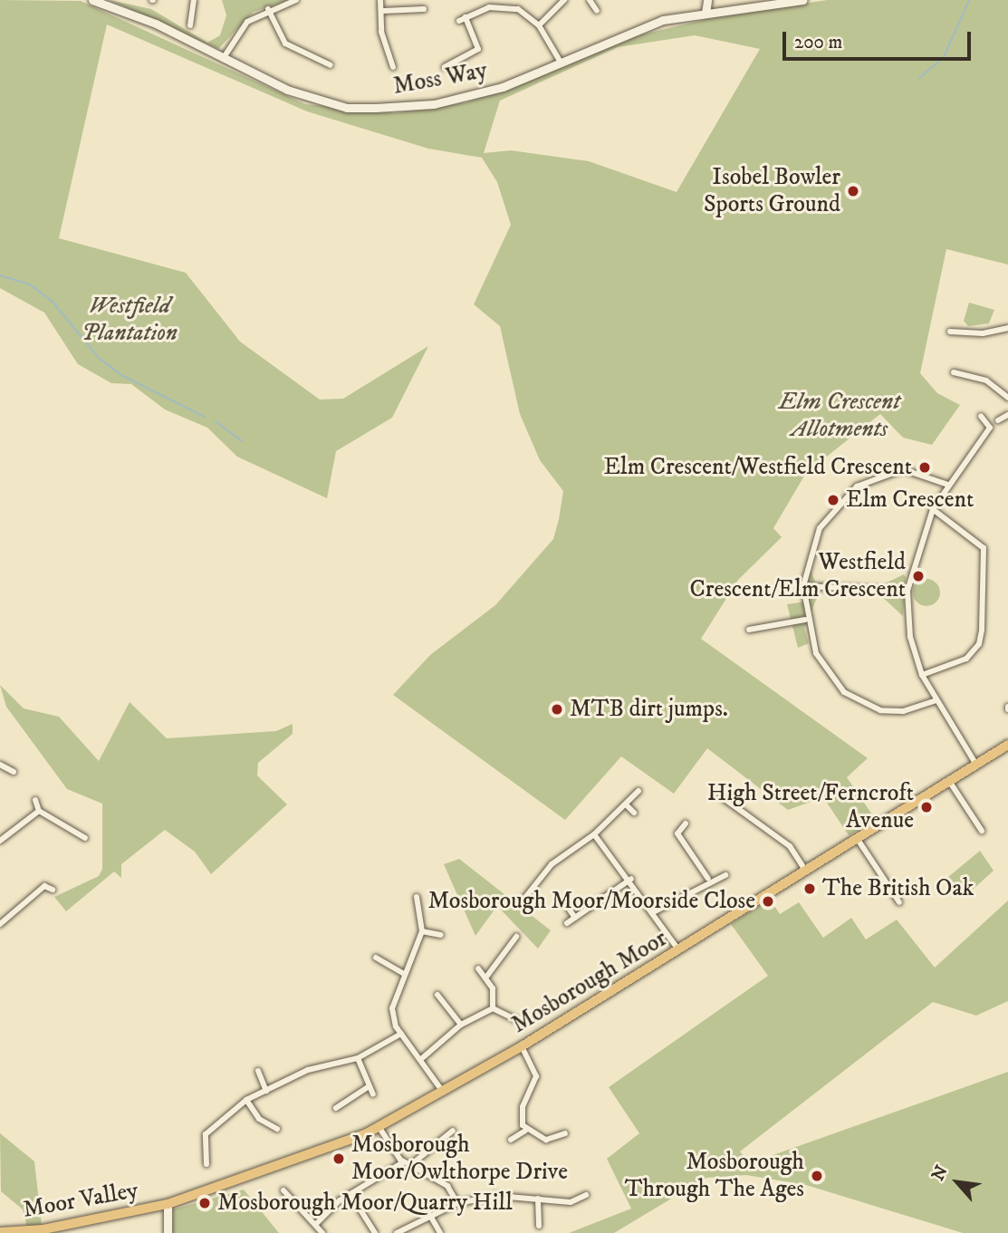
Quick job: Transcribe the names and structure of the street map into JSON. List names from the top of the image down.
{
  "streets": {
    "main road": ["Mosborough Moor", "Moor Valley"],
    "street": ["Moss Way"]
  },
  "crossings": [
    ["Mosborough Moor", "Moor Valley"]
  ],
  "parks": ["Westfield Plantation", "Elm Crescent Allotments"],
  "places": [
    "Isobel Bowler Sports Ground",
    "Elm Crescent/Westfield Crescent",
    "Elm Crescent",
    "Westfield Crescent/Elm Crescent",
    "MTB dirt jumps.",
    "High Street/Ferncroft Avenue",
    "The British Oak",
    "Mosborough Moor/Moorside Close",
    "Mosborough Moor/Owlthorpe Drive",
    "Mosborough Through The Ages",
    "Mosborough Moor/Quarry Hill"
  ],
  "scale_bar": "200 m",
  "north": "top left"
}
